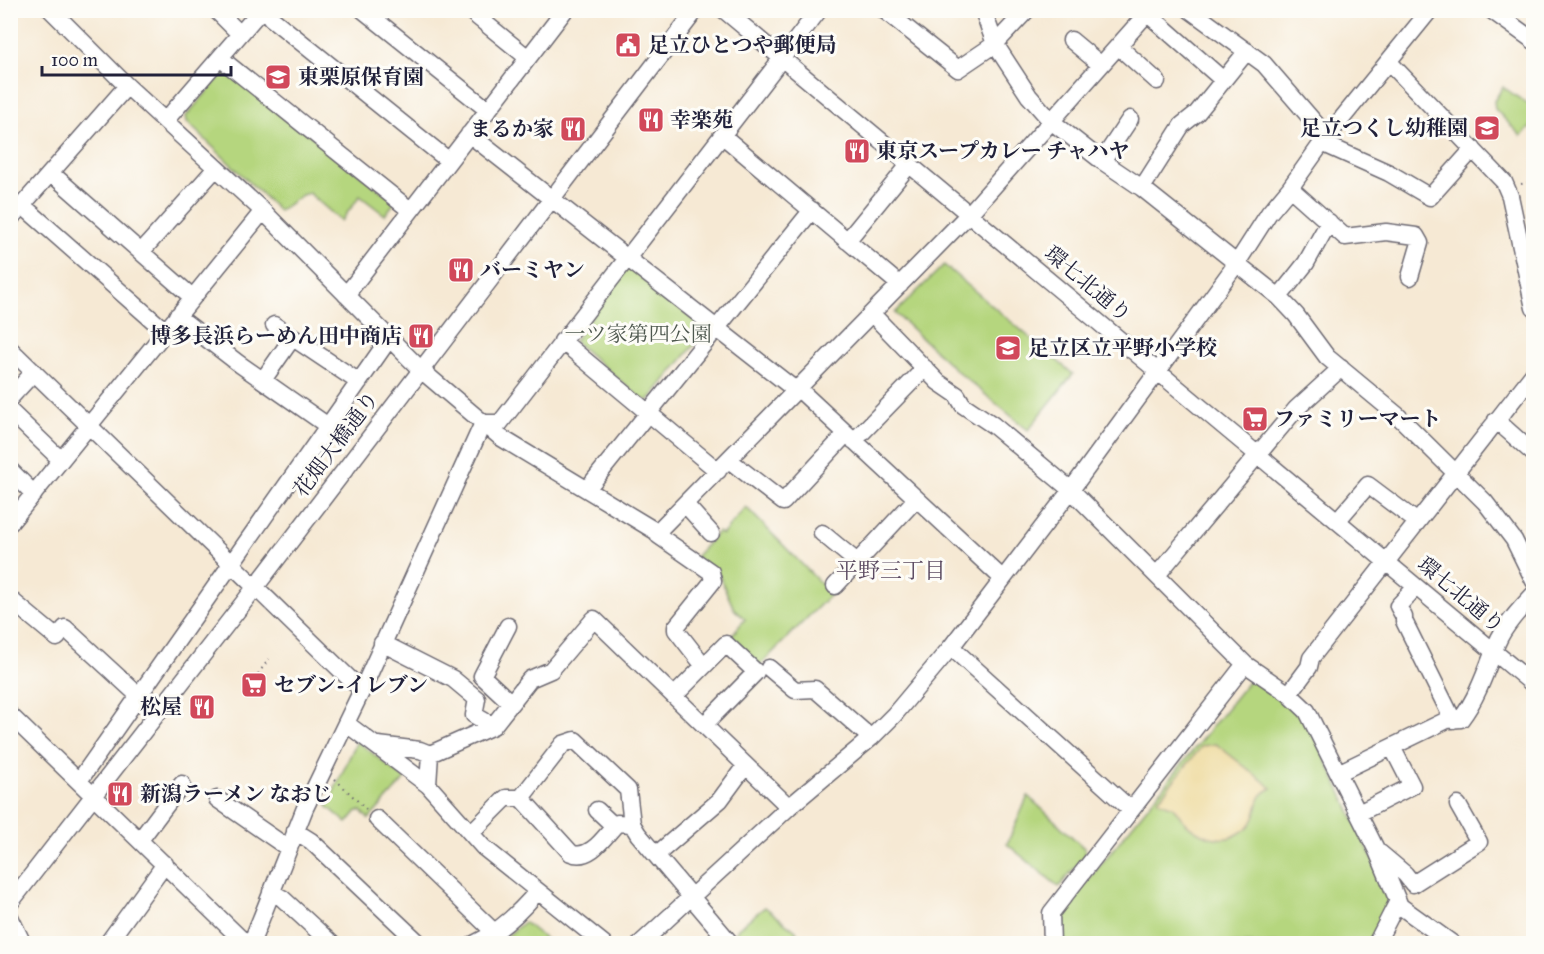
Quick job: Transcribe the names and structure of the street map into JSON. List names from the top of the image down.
{
  "streets": {
    "street": ["環七北通り", "花畑大橋通り"]
  },
  "districts": ["平野三丁目"],
  "parks": ["一ツ家第四公園"],
  "places": {
    "public building": ["足立ひとつや郵便局"],
    "school or university": ["東栗原保育園", "足立つくし幼稚園", "足立区立平野小学校"],
    "restaurant": [
      "幸楽苑",
      "まるか家",
      "東京スープカレー チャハヤ",
      "バーミヤン",
      "博多長浜らーめん田中商店",
      "松屋",
      "新潟ラーメン なおじ"
    ],
    "supermarket": ["ファミリーマート", "セブン-イレブン"]
  },
  "scale_bar": "100 m"
}
